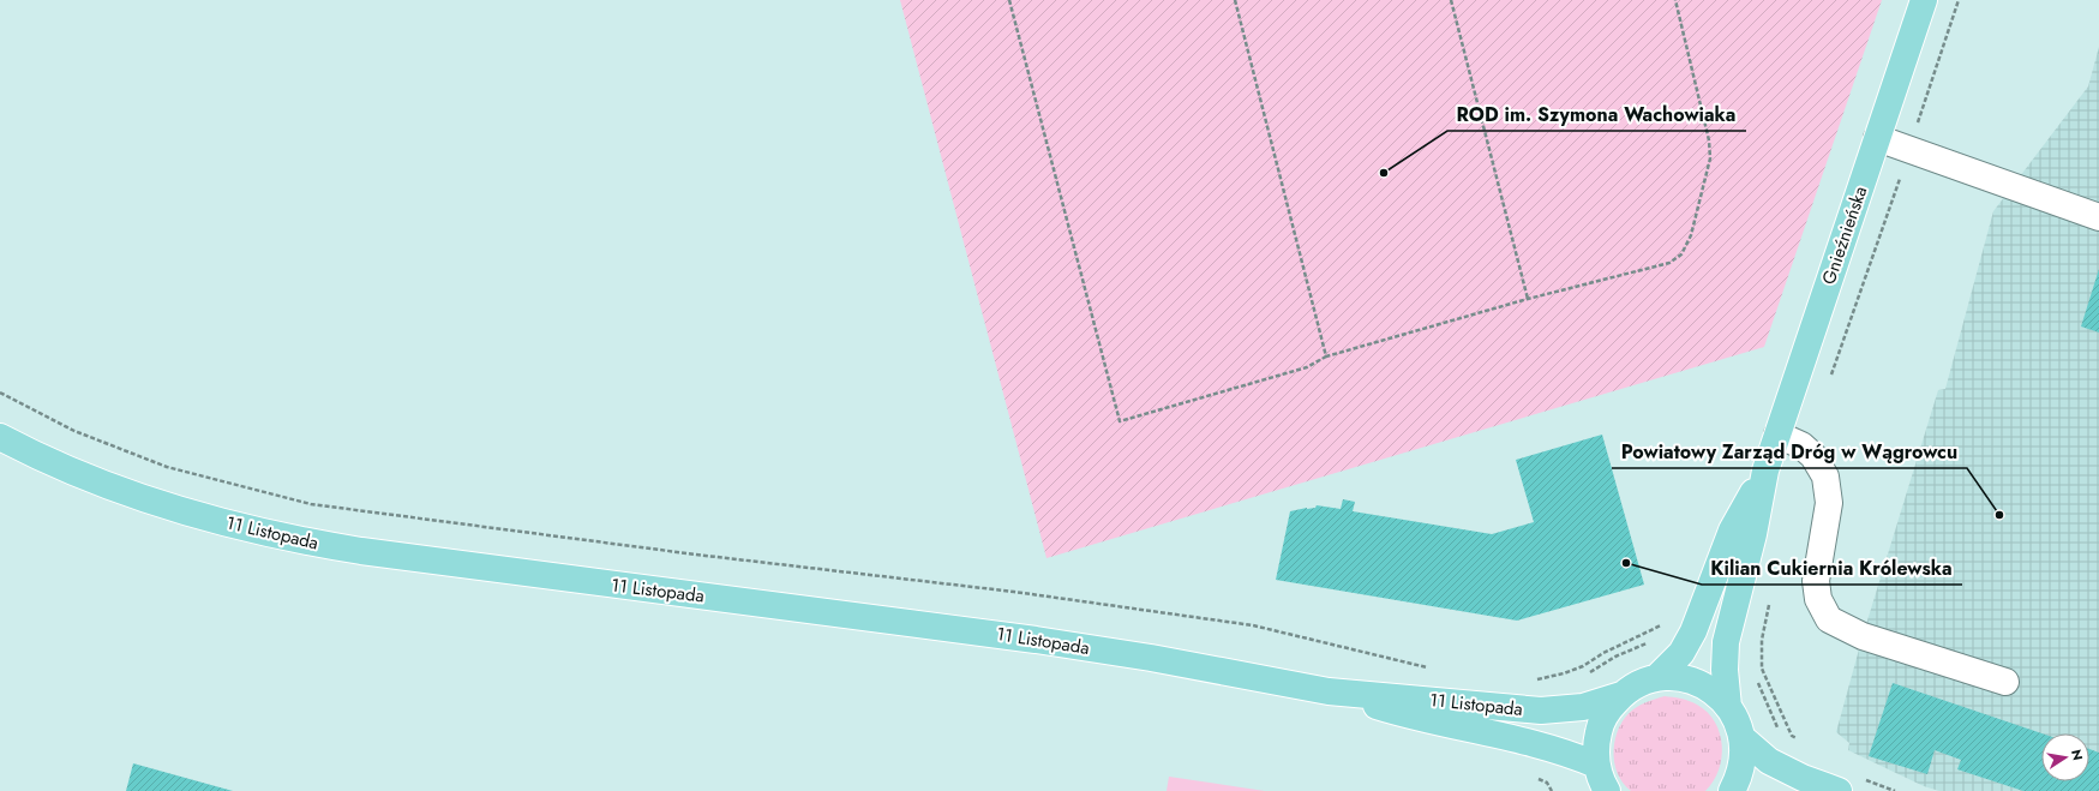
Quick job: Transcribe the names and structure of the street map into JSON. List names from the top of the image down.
{
  "streets": {
    "main road": ["Gnieźnieńska", "11 Listopada"]
  },
  "places": ["ROD im. Szymona Wachowiaka", "Powiatowy Zarząd Dróg w Wągrowcu", "Kilian Cukiernia Królewska"],
  "north": "right"
}
